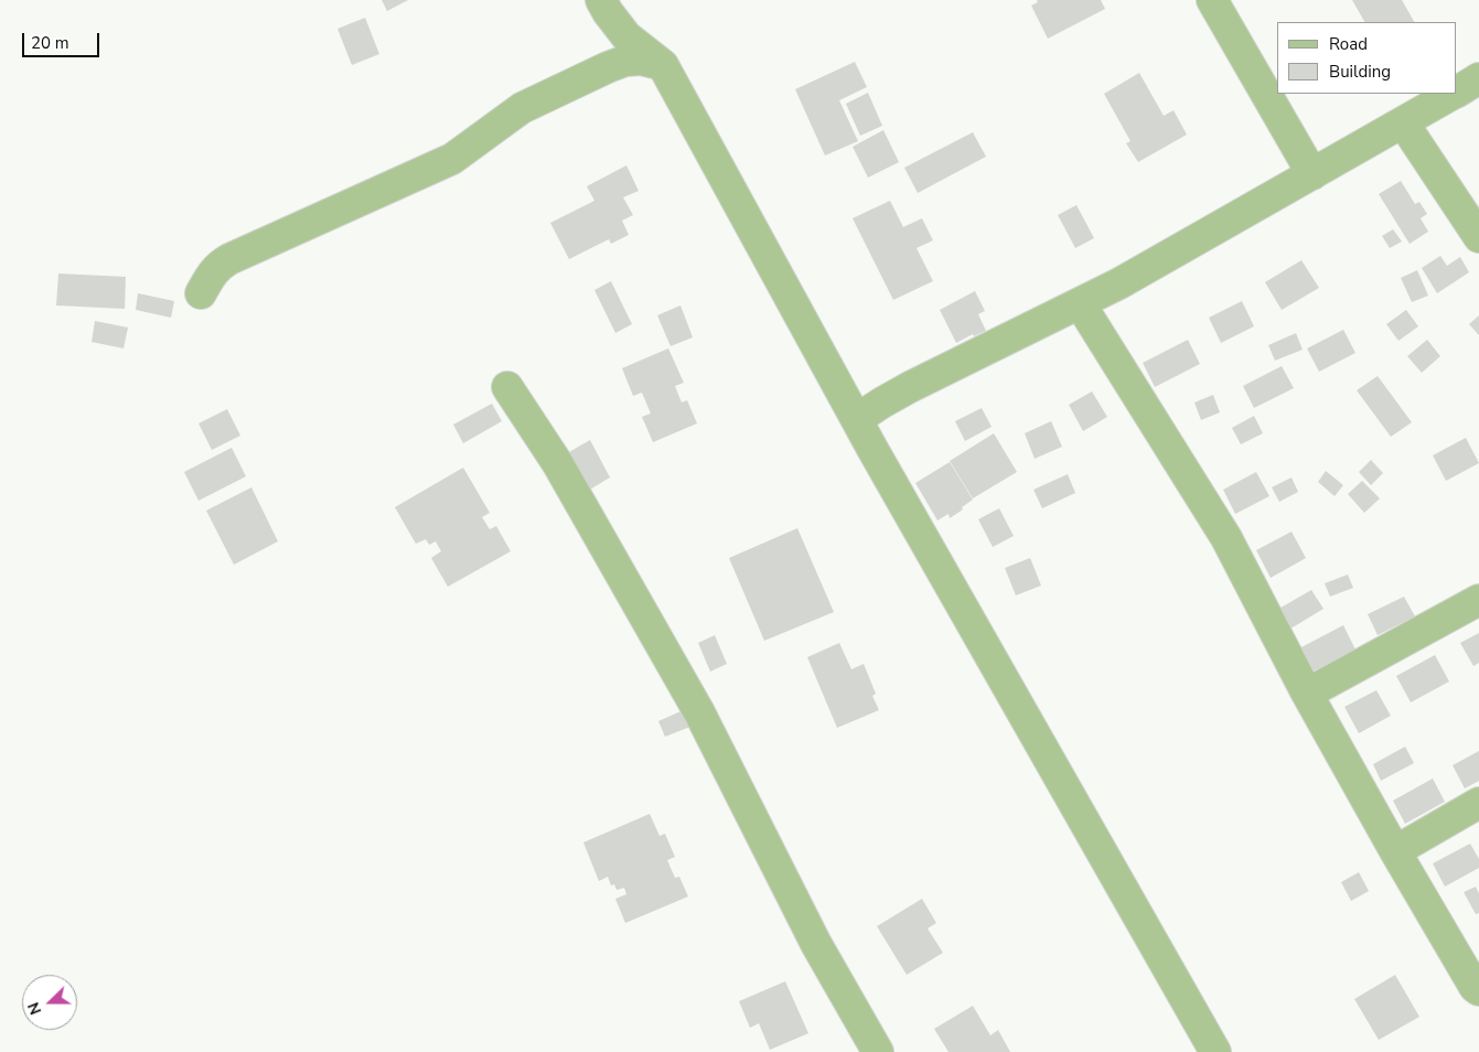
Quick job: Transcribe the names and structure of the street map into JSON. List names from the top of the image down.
{
  "legend": ["Road", "Building"],
  "scale_bar": "20 m",
  "north": "left"
}
